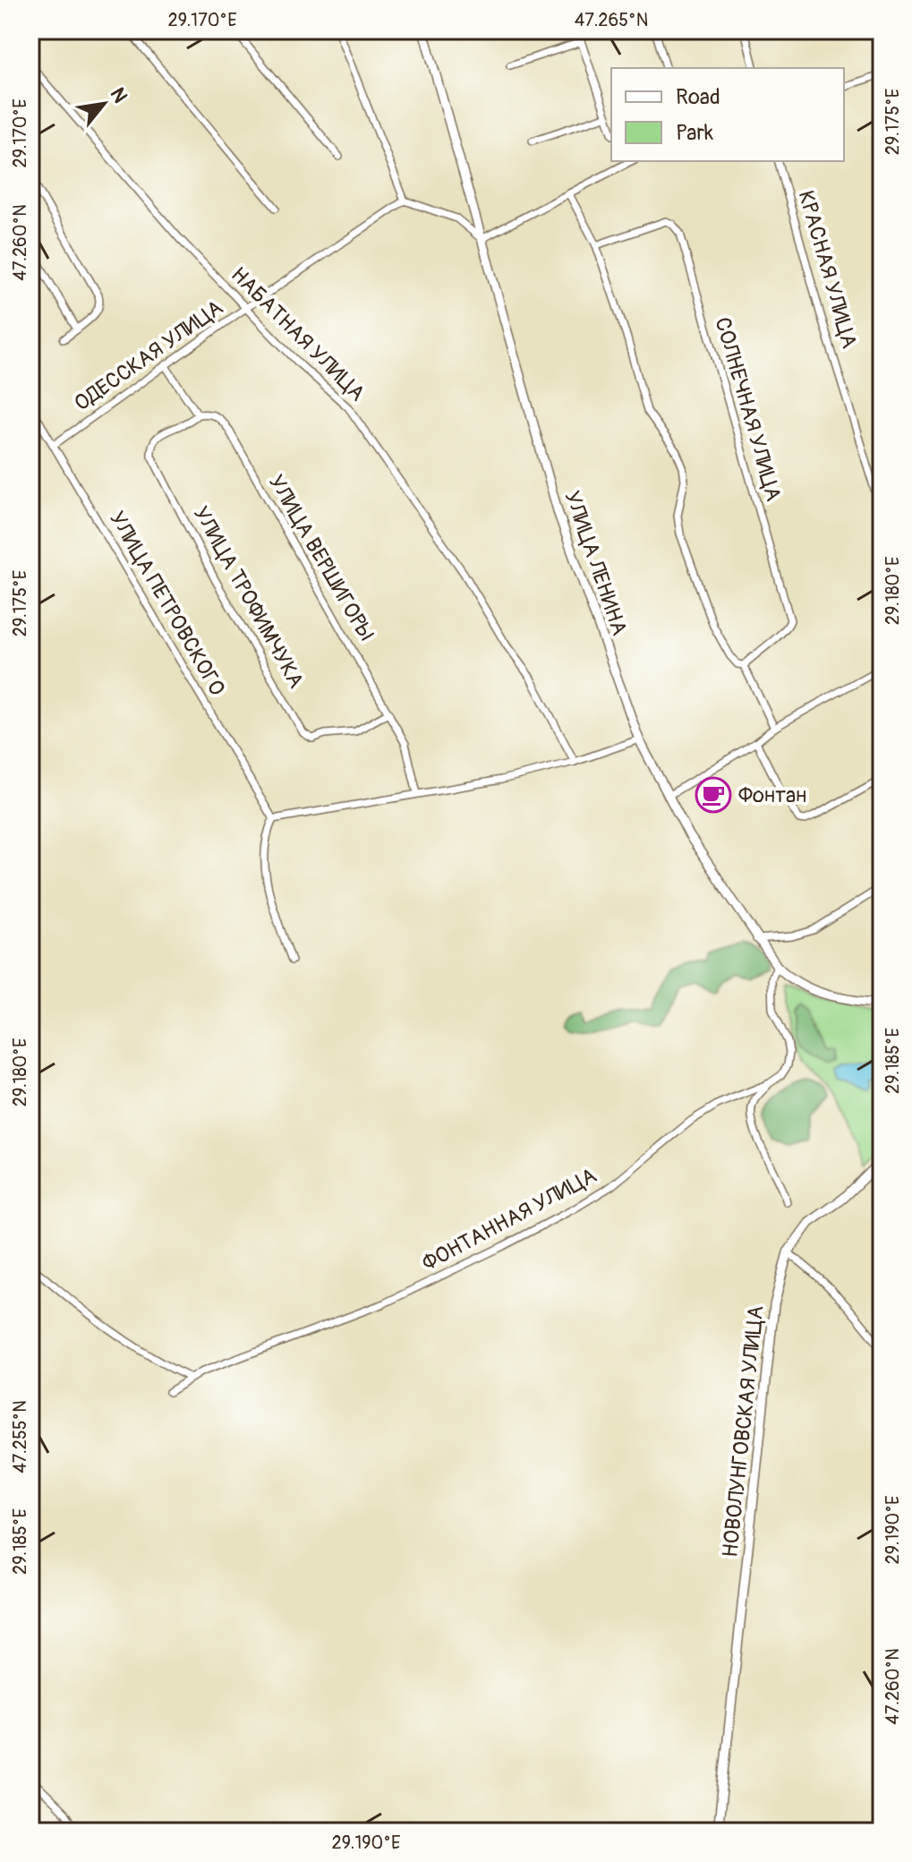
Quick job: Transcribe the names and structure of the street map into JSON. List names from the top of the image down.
{
  "streets": {
    "street": [
      "КРАСНАЯ УЛИЦА",
      "НАБАТНАЯ УЛИЦА",
      "ОДЕССКАЯ УЛИЦА",
      "СОЛНЕЧНАЯ УЛИЦА",
      "УЛИЦА ВЕРШИГОРЫ",
      "УЛИЦА ЛЕНИНА",
      "УЛИЦА ТРОФИМЧУКА",
      "УЛИЦА ПЕТРОВСКОГО",
      "ФОНТАННАЯ УЛИЦА",
      "НОВОЛУНГОВСКАЯ УЛИЦА"
    ]
  },
  "crossings": [
    ["НАБАТНАЯ УЛИЦА", "ОДЕССКАЯ УЛИЦА"],
    ["ОДЕССКАЯ УЛИЦА", "УЛИЦА ПЕТРОВСКОГО"],
    ["УЛИЦА ВЕРШИГОРЫ", "УЛИЦА ТРОФИМЧУКА"]
  ],
  "places": {
    "cafe": ["Фонтан"]
  },
  "legend": ["Road", "Park"],
  "north": "top right",
  "coordinates": [
    "29.170°E",
    "47.265°N",
    "29.175°E",
    "47.260°N",
    "29.180°E",
    "29.185°E",
    "47.255°N",
    "29.190°E"
  ]
}
